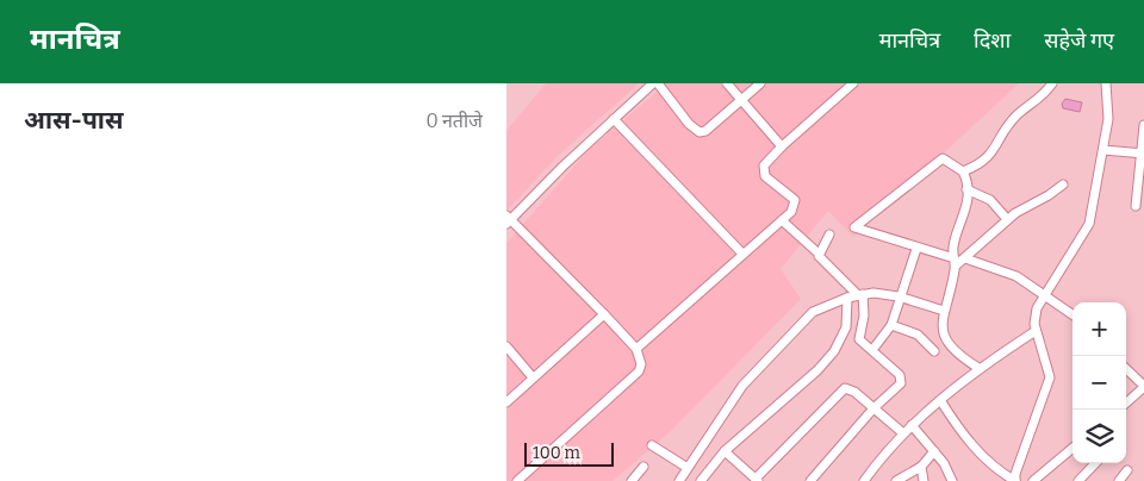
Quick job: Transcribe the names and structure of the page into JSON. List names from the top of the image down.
{
  "scale_bar": "100 m",
  "page": {
    "header": "मानचित्र",
    "nav": ["मानचित्र", "दिशा", "सहेजे गए"],
    "heading": ["आस-पास", "0 नतीजे"],
    "map_buttons": ["+", "−"],
    "scale": "100 m"
  }
}
